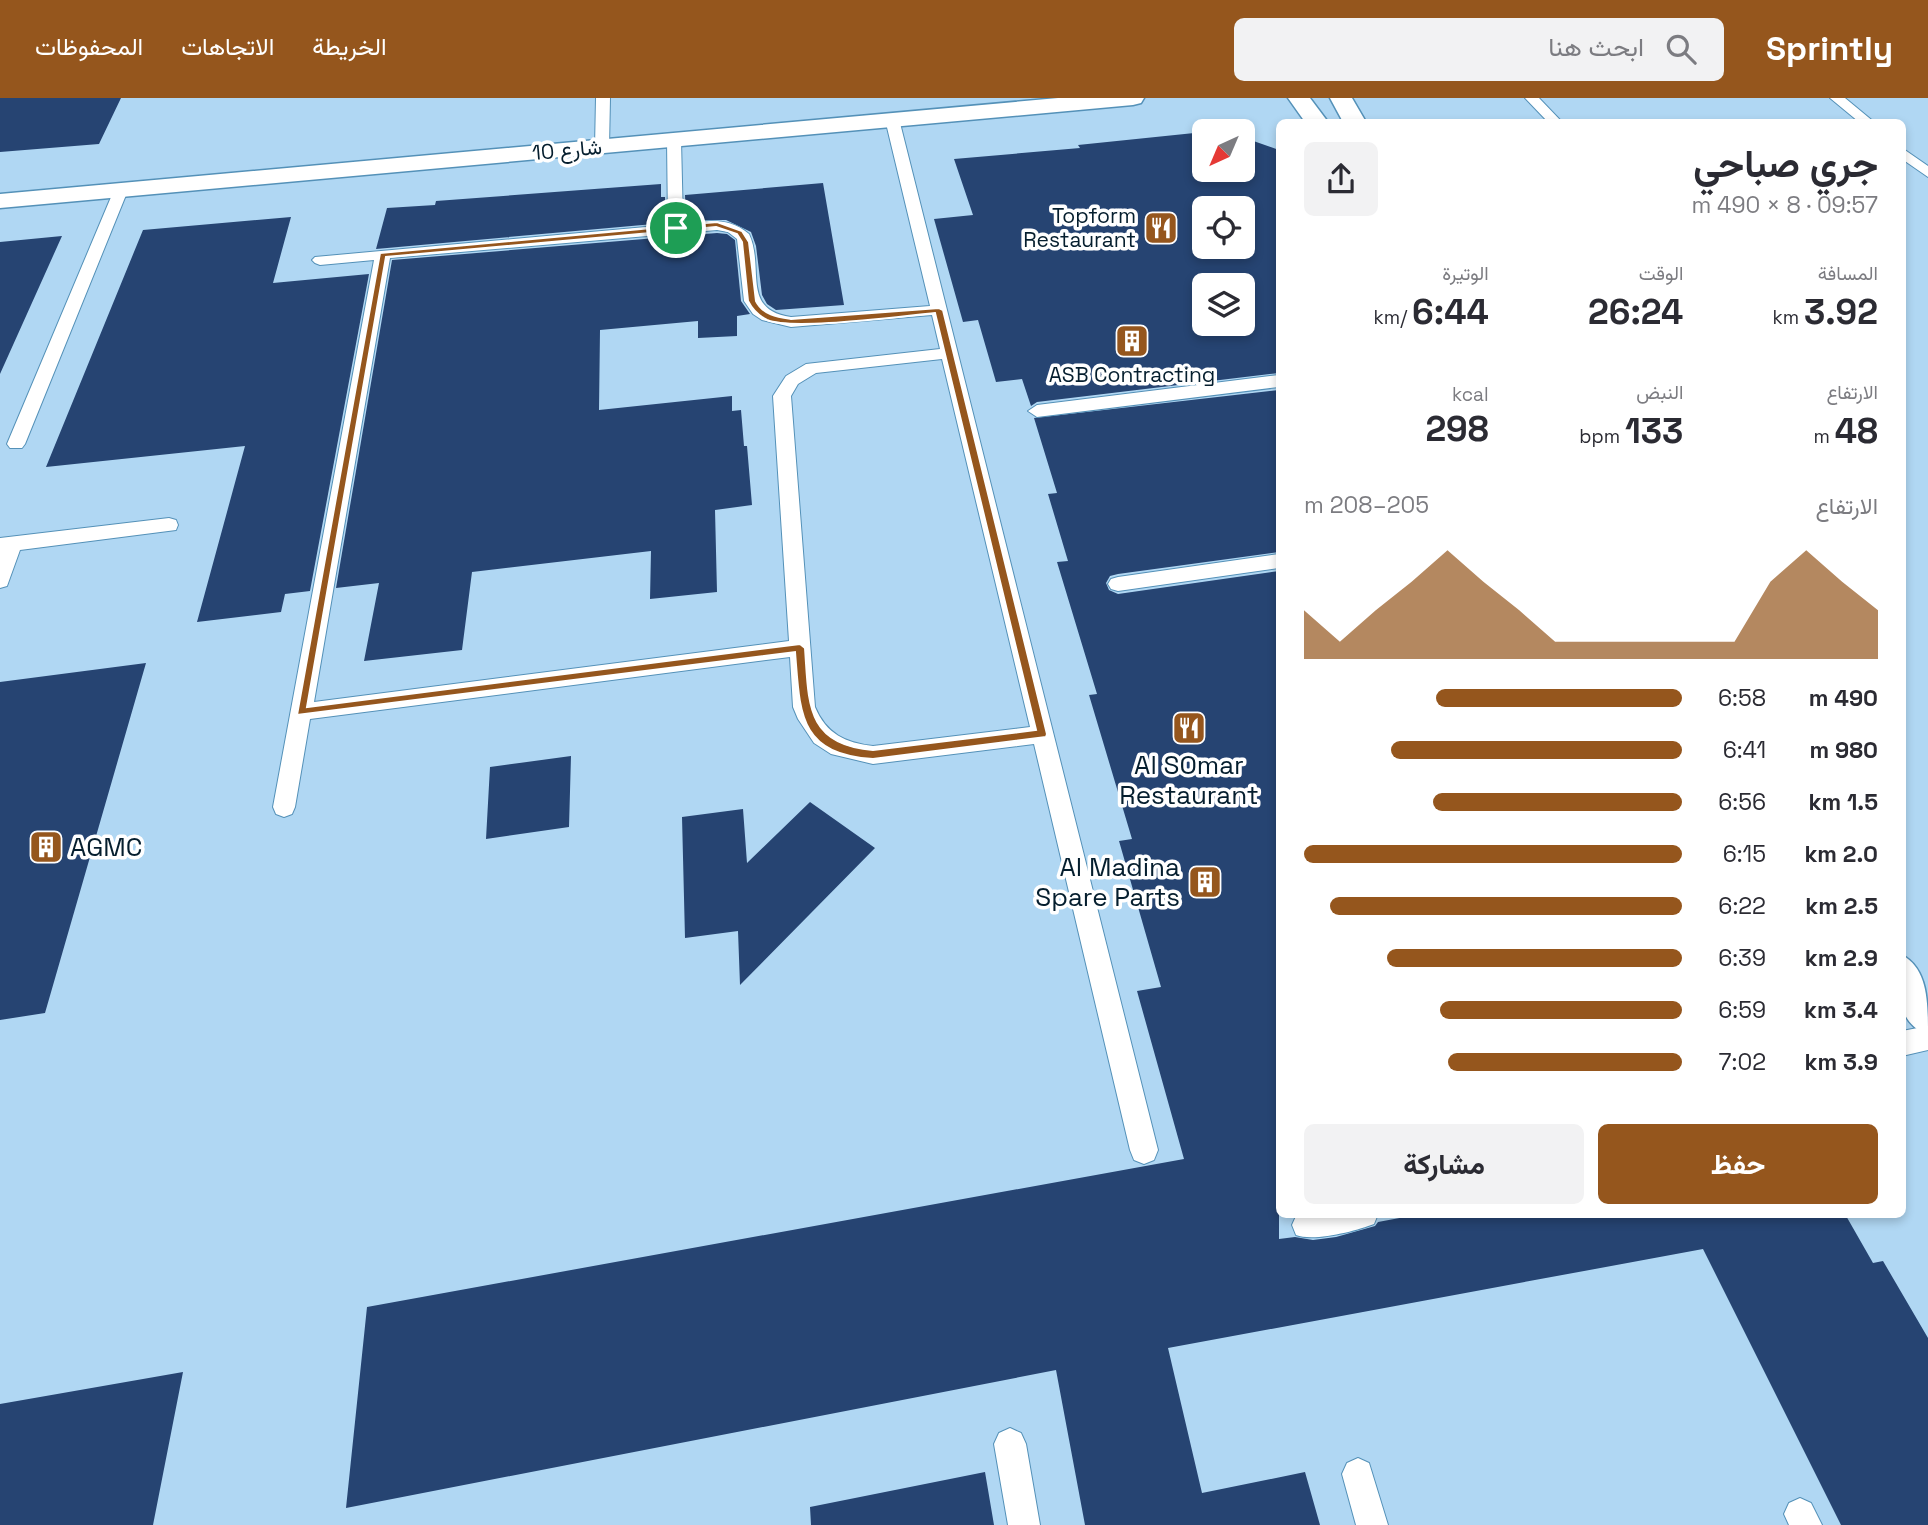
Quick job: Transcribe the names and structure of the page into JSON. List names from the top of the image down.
{
  "streets": {
    "street": ["شارع 10"]
  },
  "places": {
    "restaurant": ["Topform Restaurant", "Al SOmar Restaurant"],
    "building": ["ASB Contracting", "AGMC", "Al Madina Spare Parts"]
  },
  "north": "bottom left",
  "page": {
    "header": "Sprintly",
    "search": "ابحث هنا",
    "nav": ["الخريطة", "الاتجاهات", "المحفوظات"],
    "heading": ["جري صباحي", "09:57 · 8 × 490 m"],
    "stats": [
      ["المسافة", "3.92 km"],
      ["الوقت", "26:24"],
      ["الوتيرة", "6:44 /km"],
      ["الارتفاع", "48 m"],
      ["النبض", "133 bpm"],
      ["kcal", "298"]
    ],
    "chart": ["الارتفاع", "205–208 m"],
    "list": [
      {
        "name": "490 m",
        "note": "6:58"
      },
      {
        "name": "980 m",
        "note": "6:41"
      },
      {
        "name": "1.5 km",
        "note": "6:56"
      },
      {
        "name": "2.0 km",
        "note": "6:15"
      },
      {
        "name": "2.5 km",
        "note": "6:22"
      },
      {
        "name": "2.9 km",
        "note": "6:39"
      },
      {
        "name": "3.4 km",
        "note": "6:59"
      },
      {
        "name": "3.9 km",
        "note": "7:02"
      }
    ],
    "buttons": ["حفظ", "مشاركة"]
  }
}
